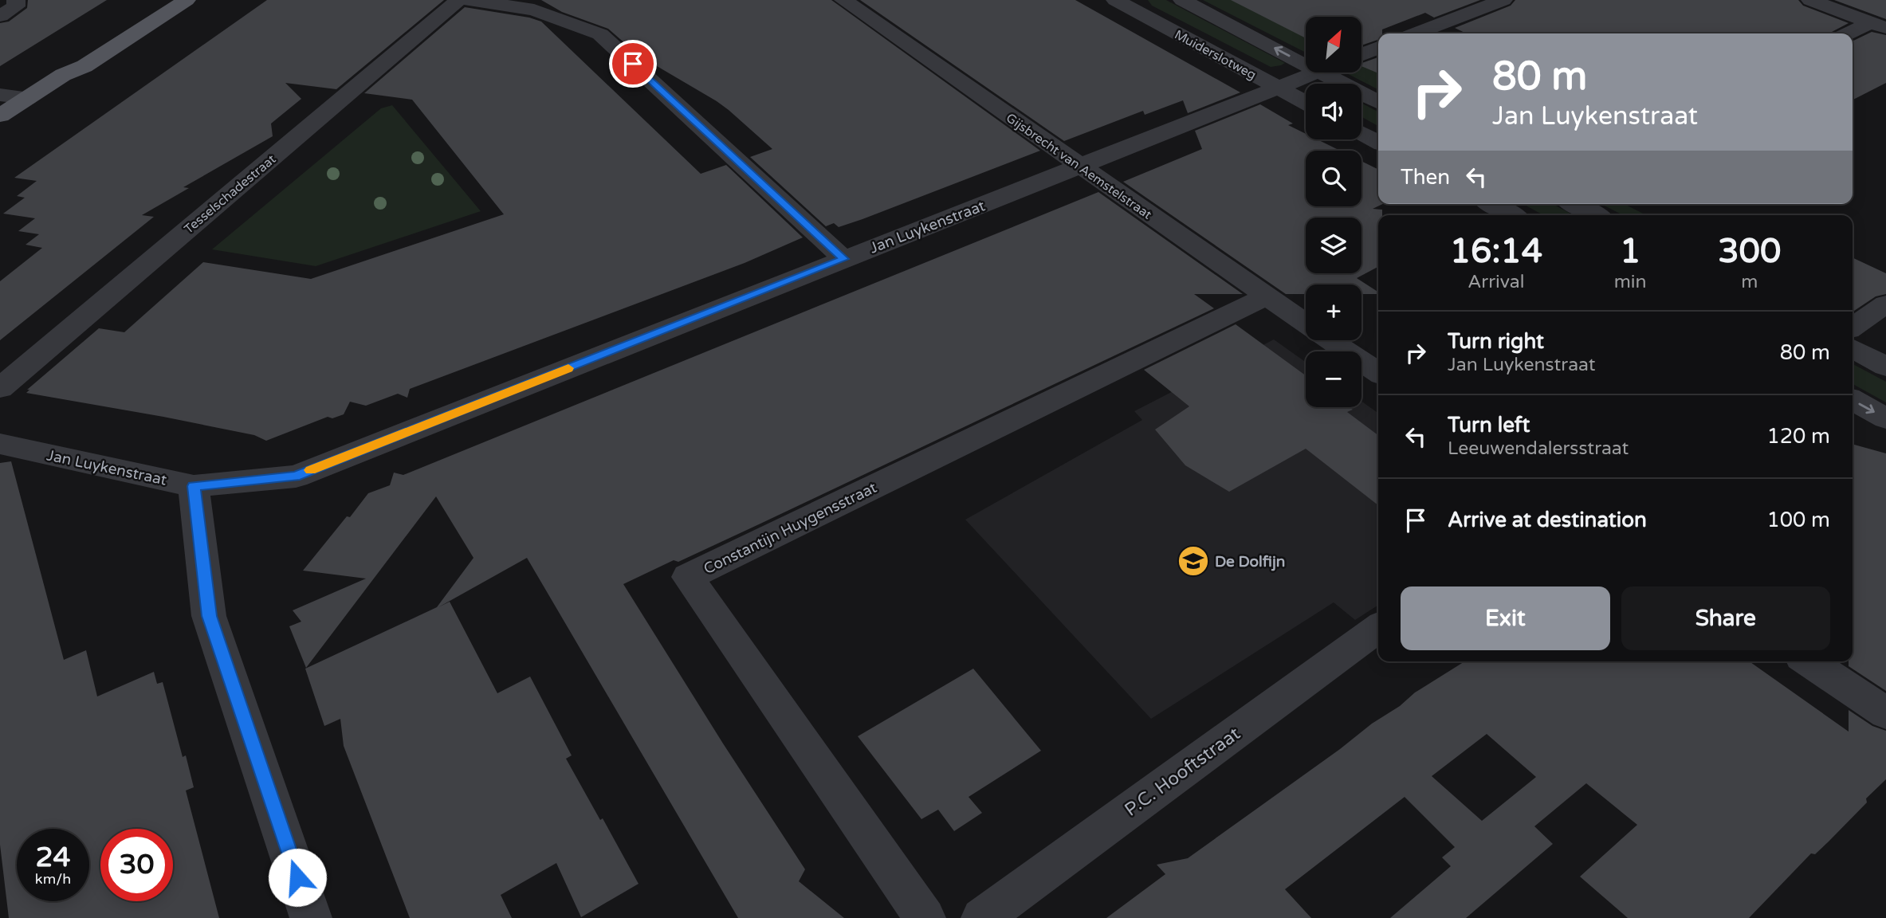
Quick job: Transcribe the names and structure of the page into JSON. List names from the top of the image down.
{
  "streets": {
    "street": [
      "Muiderslotweg",
      "Gijsbrecht van Aemstelstraat",
      "Tesselschadestraat",
      "Jan Luykenstraat",
      "Constantijn Huygensstraat",
      "P.C. Hooftstraat"
    ]
  },
  "crossings": [
    ["Muiderslotweg", "Jan Luykenstraat"],
    ["Gijsbrecht van Aemstelstraat", "Jan Luykenstraat"],
    ["Gijsbrecht van Aemstelstraat", "Constantijn Huygensstraat"]
  ],
  "places": {
    "school or university": ["De Dolfijn"]
  },
  "north": "top right",
  "page": {
    "map_buttons": ["+", "−"],
    "turn": ["80 m", "Jan Luykenstraat"],
    "then": "Then",
    "eta": [
      "16:14",
      "Arrival",
      "1",
      "min",
      "300",
      "m"
    ],
    "list": [
      {
        "name": "Turn right",
        "note": "Jan Luykenstraat",
        "value": "80 m"
      },
      {
        "name": "Turn left",
        "note": "Leeuwendalersstraat",
        "value": "120 m"
      },
      {
        "name": "Arrive at destination",
        "value": "100 m"
      }
    ],
    "buttons": ["Exit", "Share"],
    "speed": "24 km/h",
    "limit": "30"
  }
}
